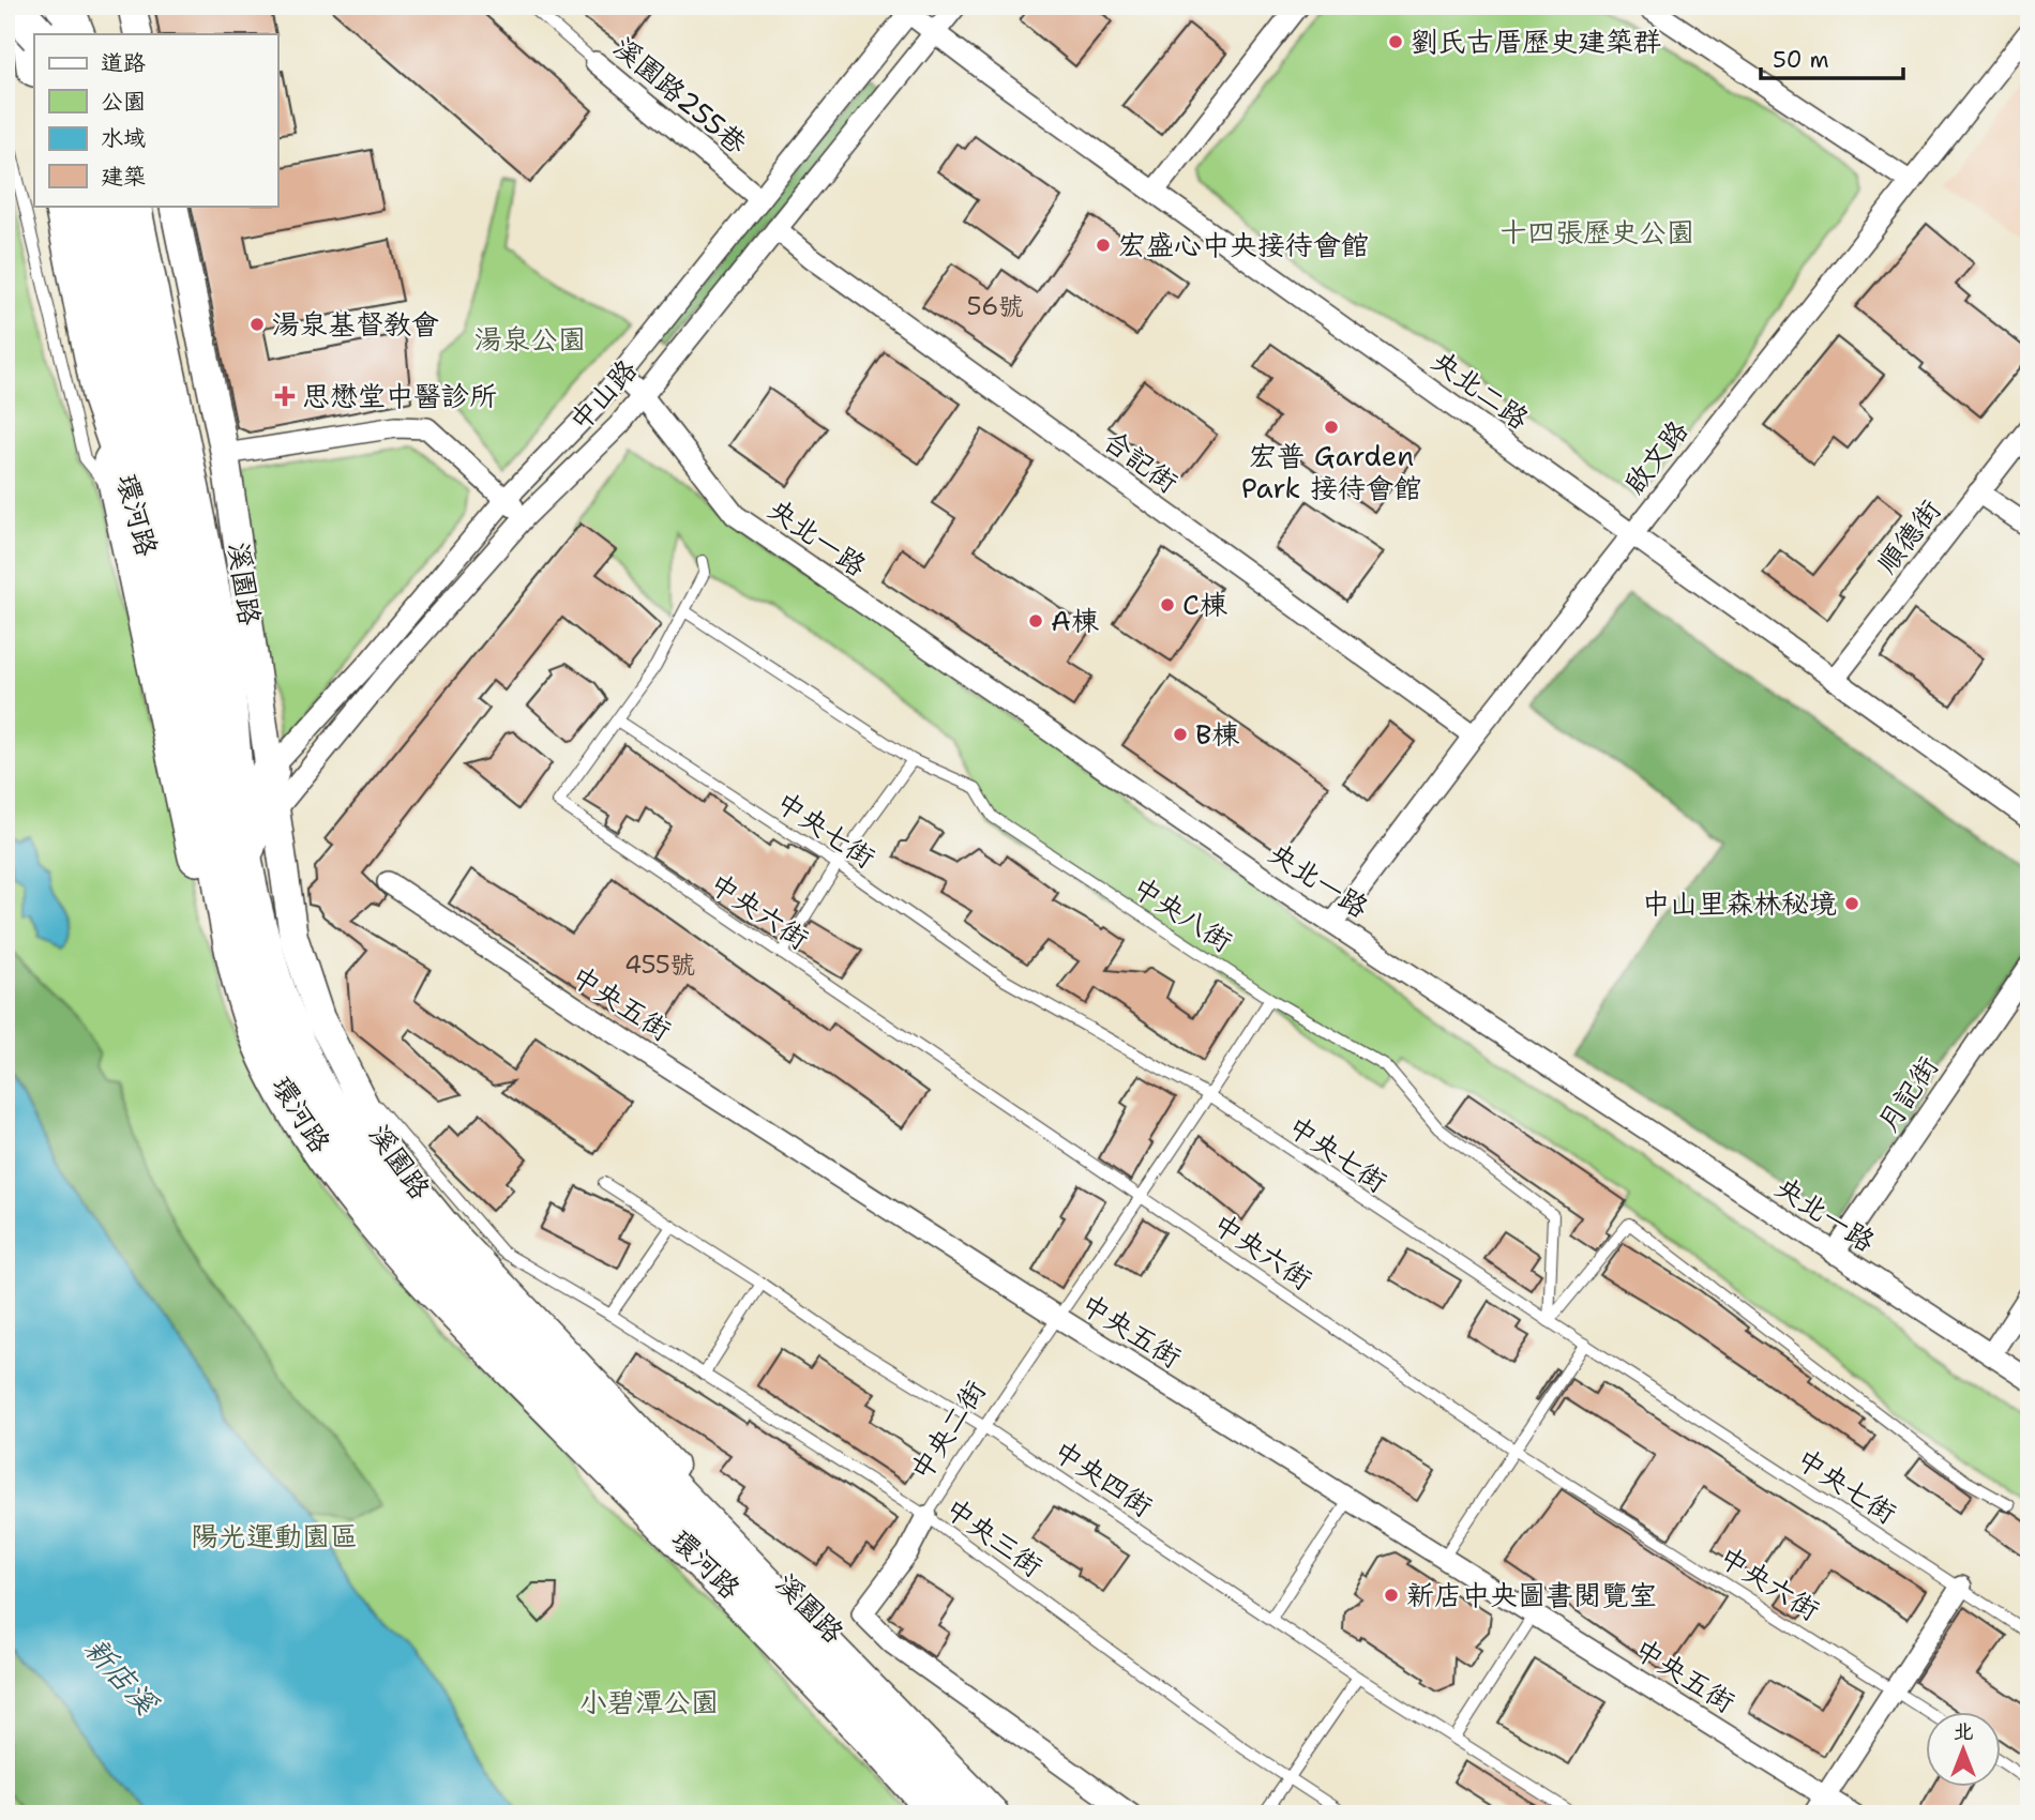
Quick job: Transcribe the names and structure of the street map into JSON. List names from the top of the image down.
{
  "streets": {
    "highway": ["環河路"],
    "street": [
      "溪園路255巷",
      "央北二路",
      "中山路",
      "啟文路",
      "合記街",
      "順德街",
      "央北一路",
      "溪園路",
      "中央五街",
      "月記街",
      "中央二街"
    ],
    "lane": [
      "中央七街",
      "中央六街",
      "中央八街",
      "中央四街",
      "中央三街"
    ]
  },
  "crossings": [
    ["溪園路255巷", "中山路"],
    ["央北二路", "中山路"],
    ["央北二路", "啟文路"],
    ["央北二路", "順德街"],
    ["中山路", "合記街"],
    ["中山路", "環河路"],
    ["中山路", "央北一路"],
    ["中山路", "溪園路"],
    ["啟文路", "合記街"],
    ["啟文路", "央北一路"],
    ["環河路", "溪園路"],
    ["央北一路", "月記街"],
    ["溪園路", "中央三街"],
    ["中央七街", "中央六街"],
    ["中央七街", "中央八街"],
    ["中央七街", "中央二街"],
    ["中央六街", "中央二街"],
    ["中央八街", "中央二街"],
    ["中央五街", "中央二街"],
    ["中央二街", "中央四街"],
    ["中央二街", "中央三街"]
  ],
  "water": ["新店溪"],
  "parks": [
    "十四張歷史公園",
    "湯泉公園",
    "陽光運動園區",
    "小碧潭公園"
  ],
  "places": {
    "other": [
      "劉氏古厝歷史建築群",
      "宏盛心中央接待會館",
      "湯泉基督教會",
      "宏普 Garden Park 接待會館",
      "C棟",
      "A棟",
      "B棟",
      "中山里森林秘境",
      "新店中央圖書閱覽室"
    ],
    "health": ["思懋堂中醫診所"]
  },
  "house_numbers": ["56號", "455號"],
  "legend": [
    "道路",
    "公園",
    "水域",
    "建築"
  ],
  "scale_bar": "50 m",
  "north": "top"
}
